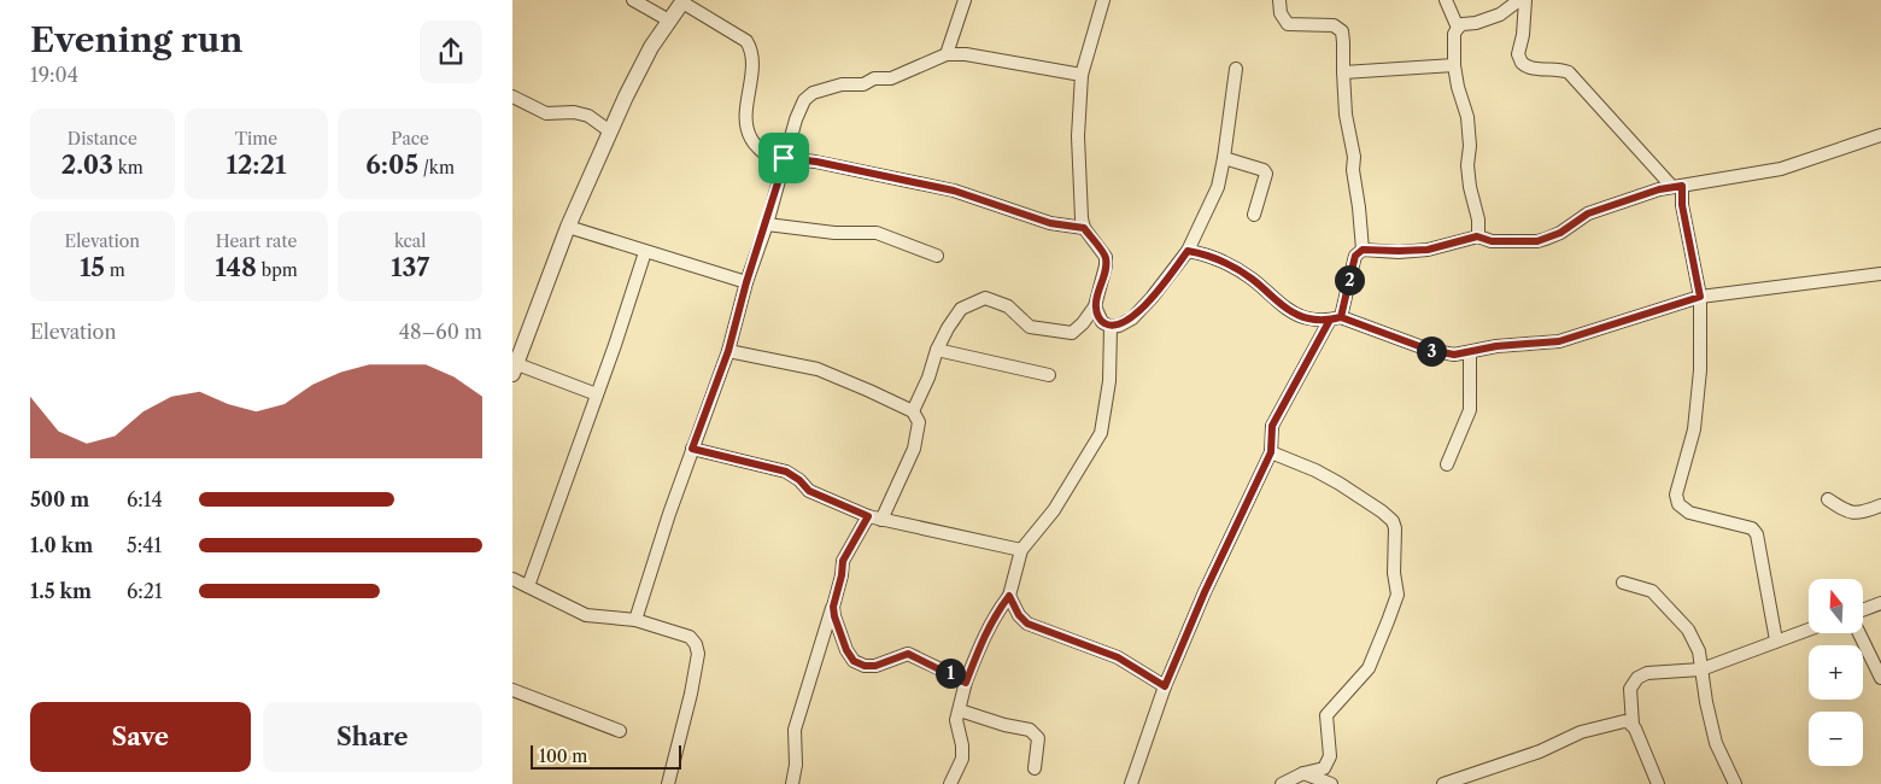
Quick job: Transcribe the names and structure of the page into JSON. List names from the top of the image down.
{
  "scale_bar": "100 m",
  "north": "top",
  "page": {
    "heading": ["Evening run", "19:04"],
    "stats": [
      ["Distance", "2.03 km"],
      ["Time", "12:21"],
      ["Pace", "6:05 /km"],
      ["Elevation", "15 m"],
      ["Heart rate", "148 bpm"],
      ["kcal", "137"]
    ],
    "pins": ["2", "3", "1"],
    "chart": ["Elevation", "48–60 m"],
    "list": [
      {
        "name": "500 m",
        "note": "6:14"
      },
      {
        "name": "1.0 km",
        "note": "5:41"
      },
      {
        "name": "1.5 km",
        "note": "6:21"
      }
    ],
    "map_buttons": ["+", "−"],
    "buttons": ["Save", "Share"],
    "scale": "100 m"
  }
}
